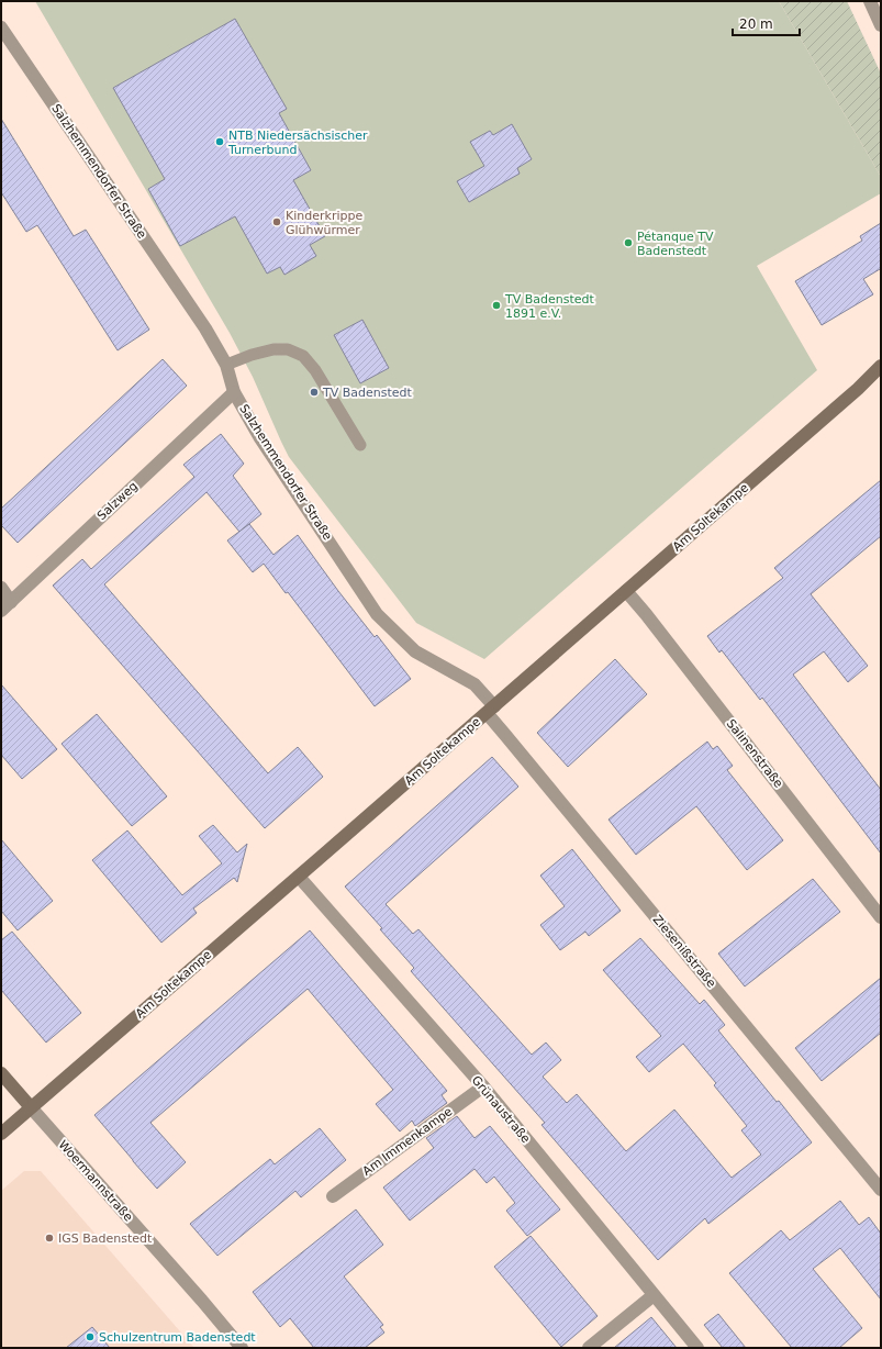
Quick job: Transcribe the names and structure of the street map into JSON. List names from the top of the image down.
{
  "streets": {
    "street": [
      "Salzhemmendorfer Straße",
      "Salzweg",
      "Am Soltekampe",
      "Salinenstraße",
      "Ziesenißstraße",
      "Grünaustraße",
      "Am Immenkampe",
      "Woermannstraße"
    ]
  },
  "crossings": [
    ["Salzhemmendorfer Straße", "Salzweg"],
    ["Salzhemmendorfer Straße", "Am Soltekampe"],
    ["Salzhemmendorfer Straße", "Ziesenißstraße"],
    ["Am Soltekampe", "Salinenstraße"],
    ["Am Soltekampe", "Ziesenißstraße"],
    ["Am Soltekampe", "Grünaustraße"],
    ["Am Soltekampe", "Woermannstraße"],
    ["Grünaustraße", "Am Immenkampe"]
  ],
  "places": [
    "NTB Niedersächsischer Turnerbund",
    "Kinderkrippe Glühwürmer",
    "Pétanque TV Badenstedt",
    "TV Badenstedt 1891 e.V.",
    "TV Badenstedt",
    "IGS Badenstedt",
    "Schulzentrum Badenstedt"
  ],
  "scale_bar": "20 m"
}
